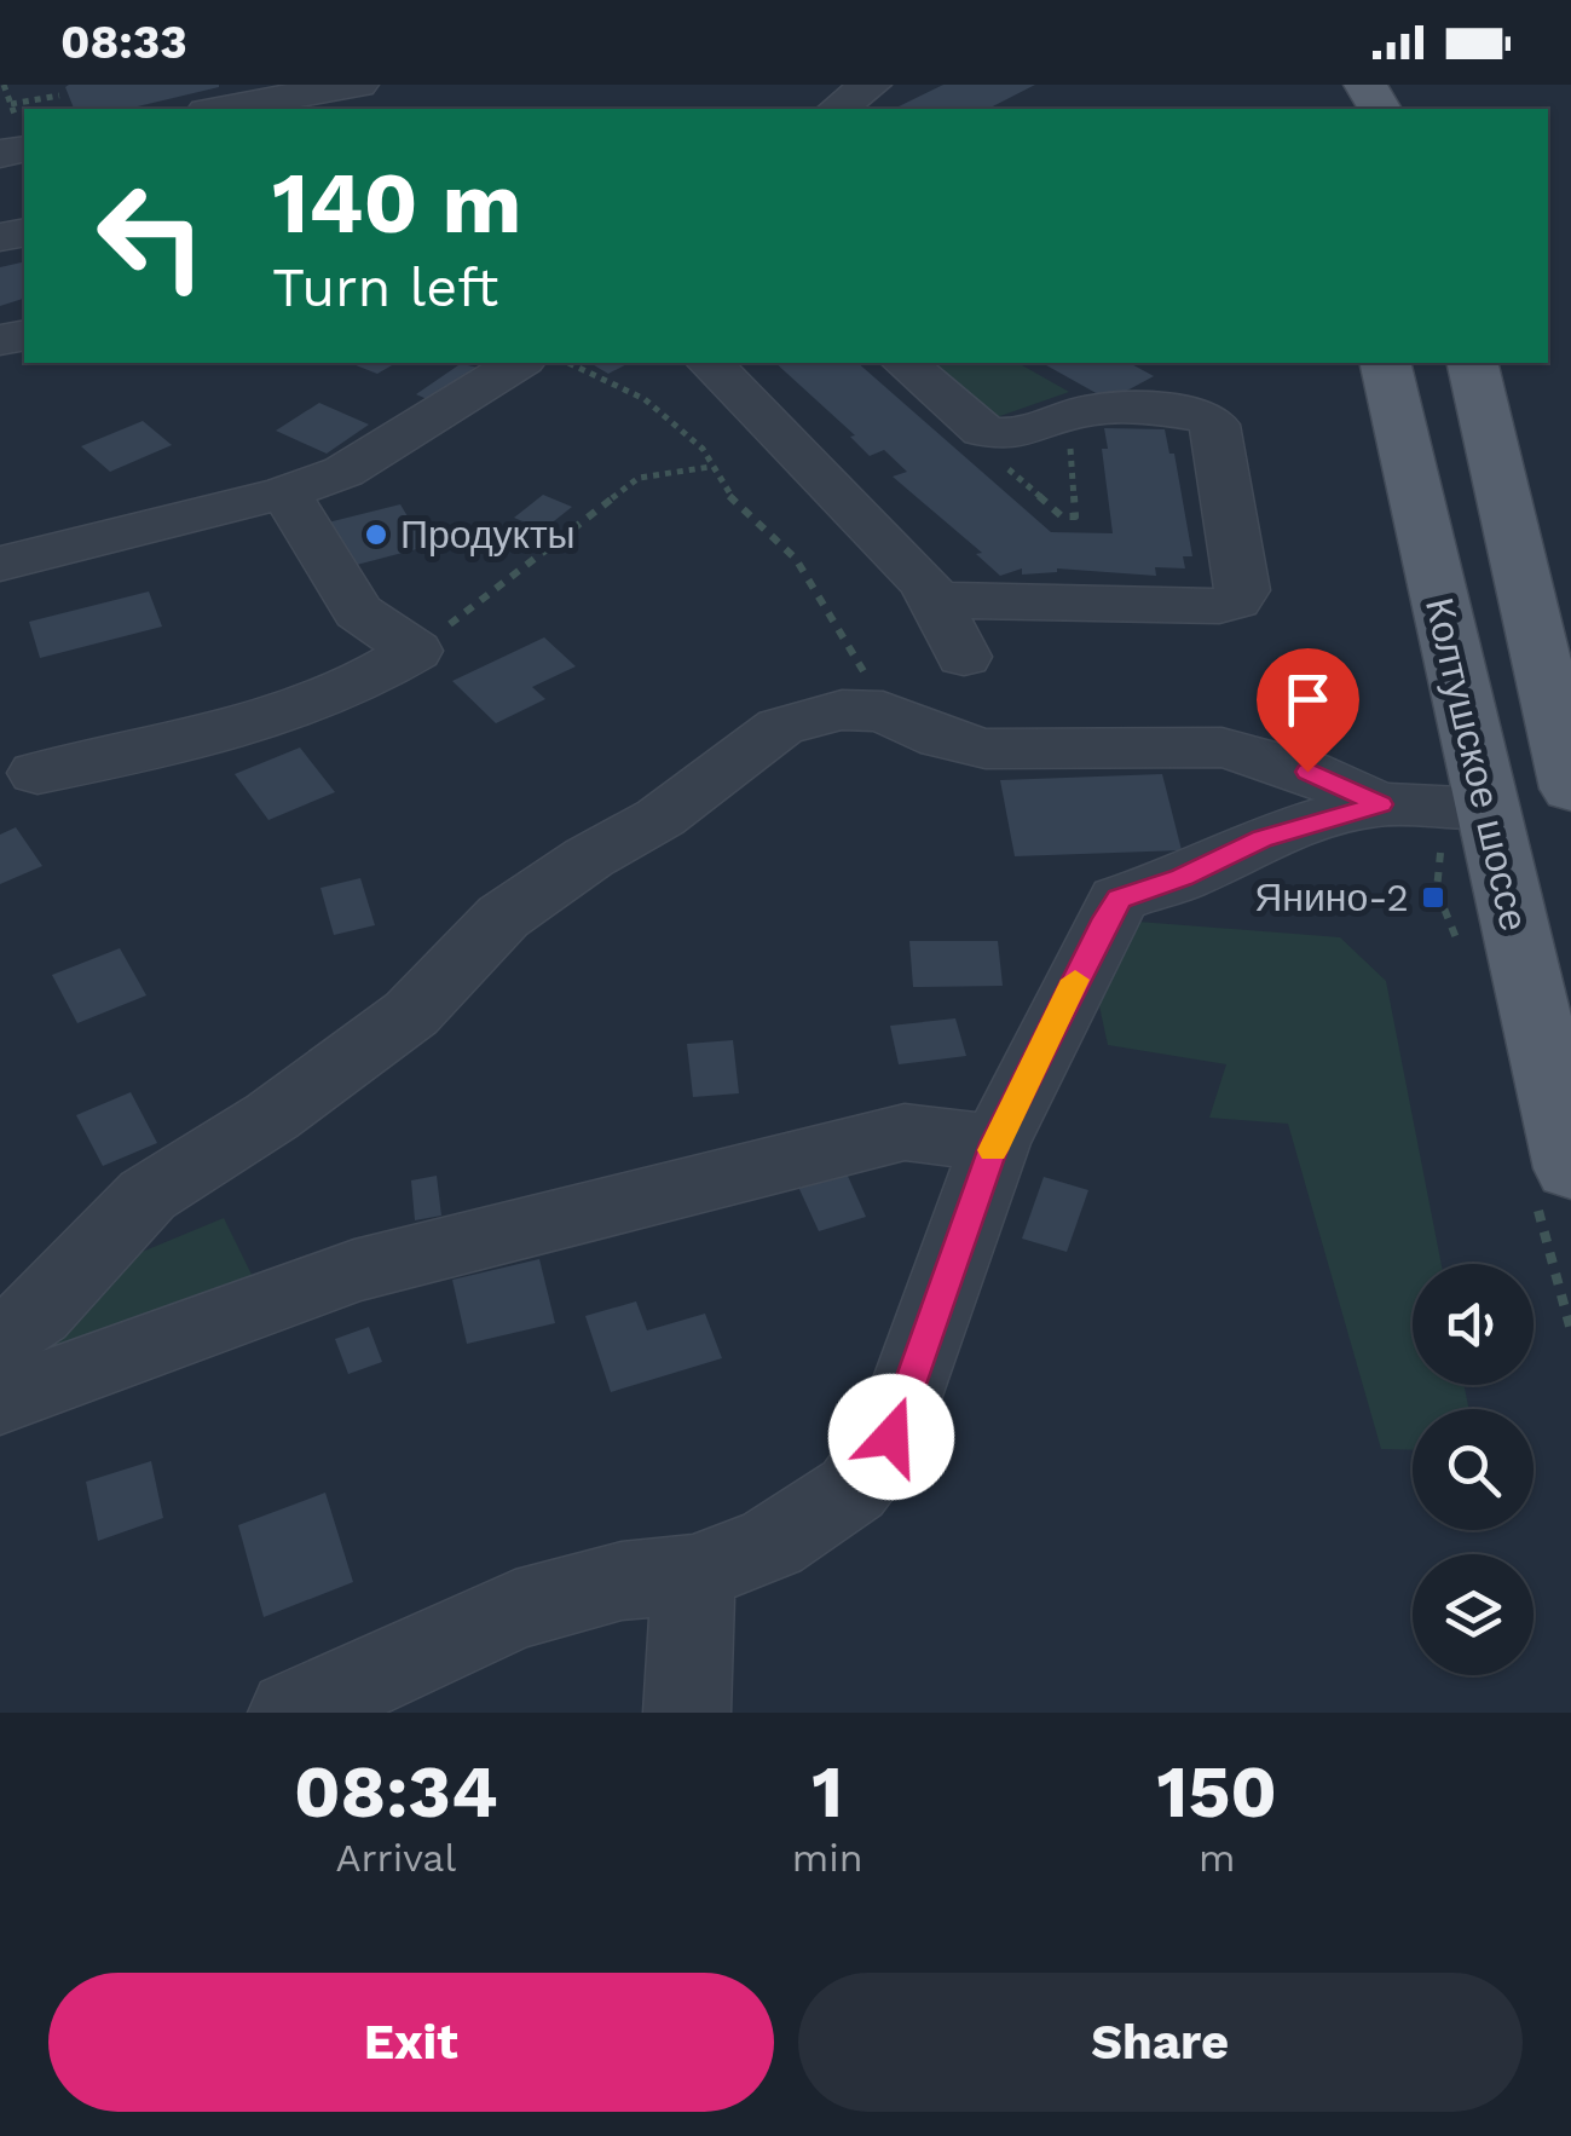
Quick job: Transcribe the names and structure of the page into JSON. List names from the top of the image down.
{
  "streets": {
    "main road": ["Колтушское шоссе"]
  },
  "places": {
    "other": ["Продукты"],
    "transit": ["Янино-2"]
  },
  "page": {
    "status": "08:33",
    "turn": ["140 m", "Turn left"],
    "eta": [
      "08:34",
      "Arrival",
      "1",
      "min",
      "150",
      "m"
    ],
    "buttons": ["Exit", "Share"]
  }
}
